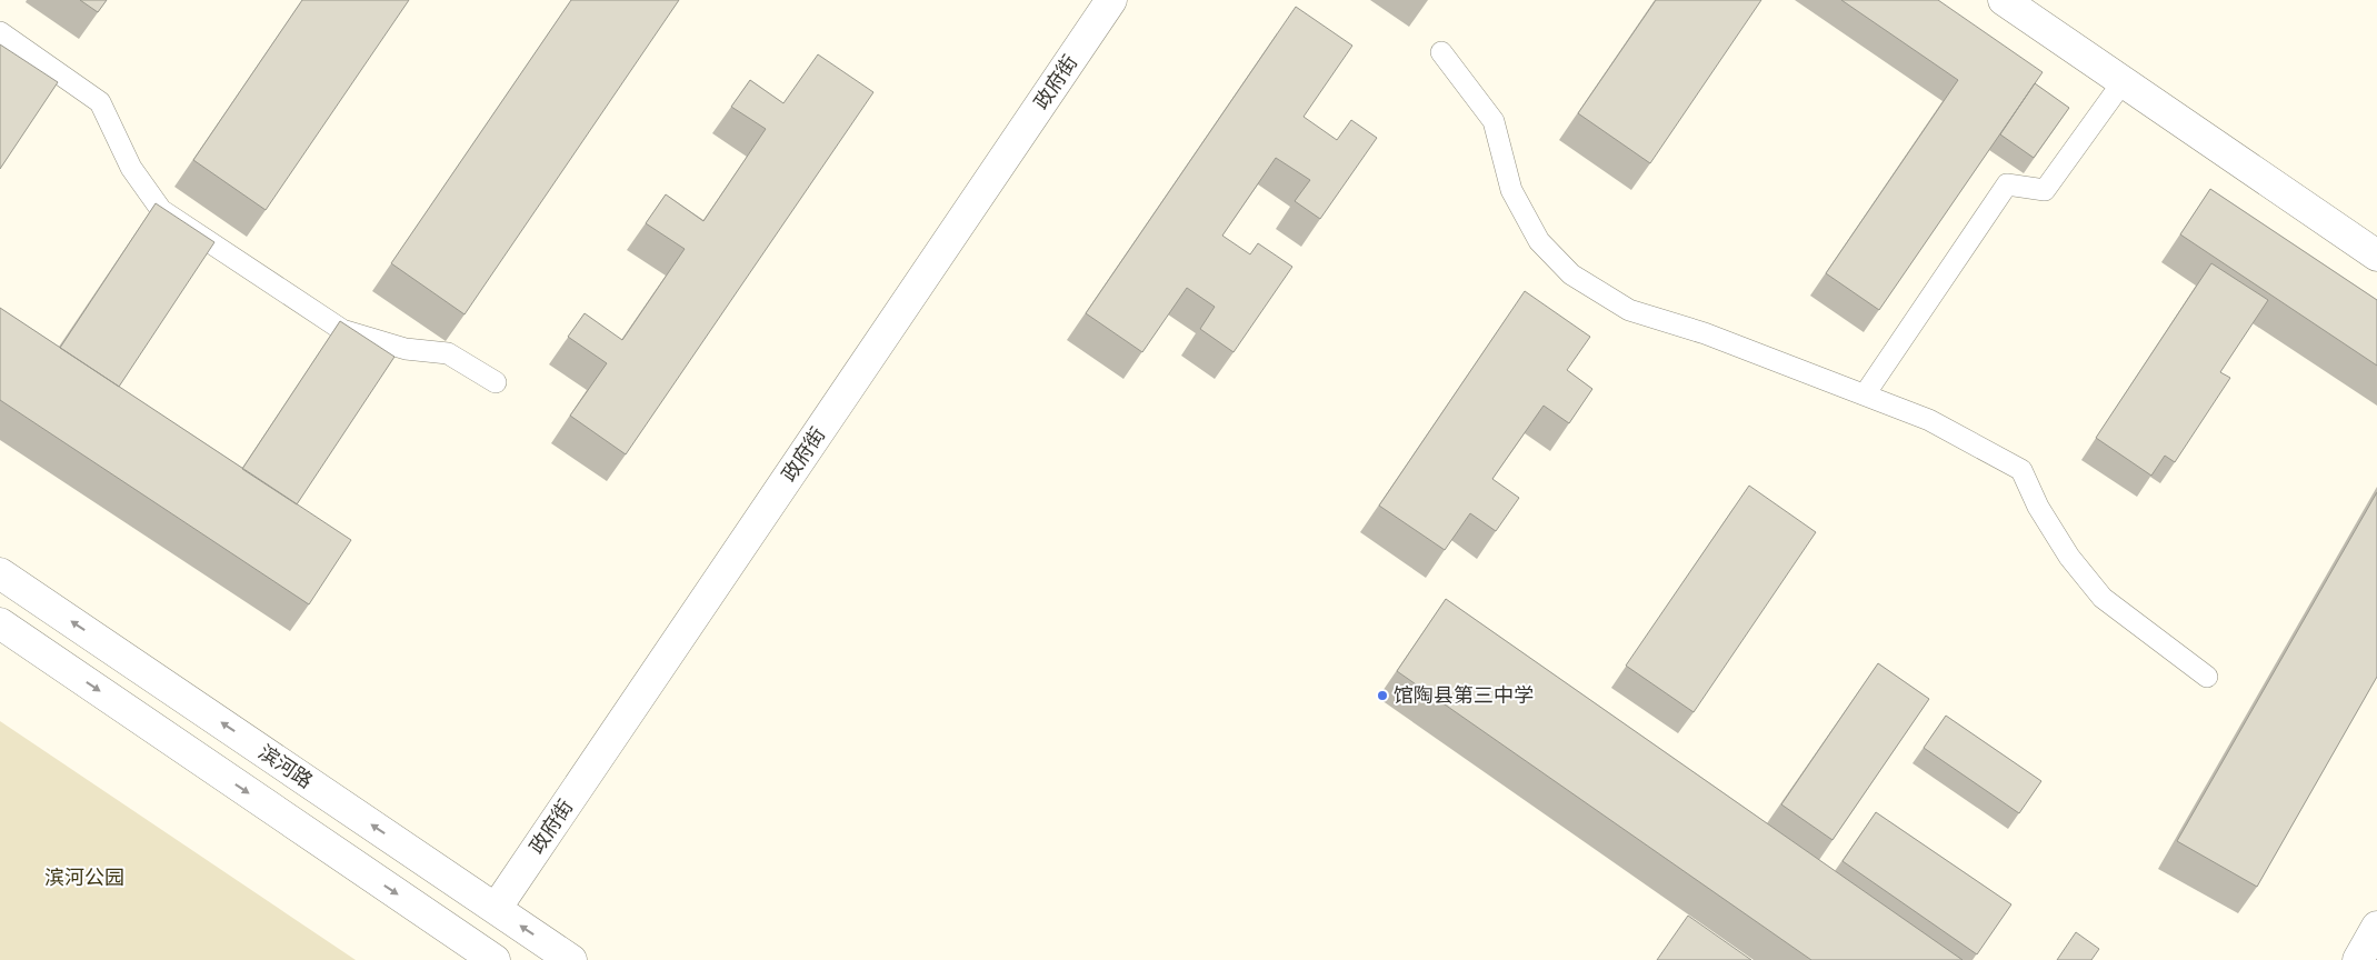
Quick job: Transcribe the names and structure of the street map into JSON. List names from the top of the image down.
{
  "streets": {
    "street": ["政府街", "滨河路"]
  },
  "crossings": [
    ["政府街", "滨河路"]
  ],
  "parks": ["滨河公园"],
  "places": ["馆陶县第三中学"]
}
